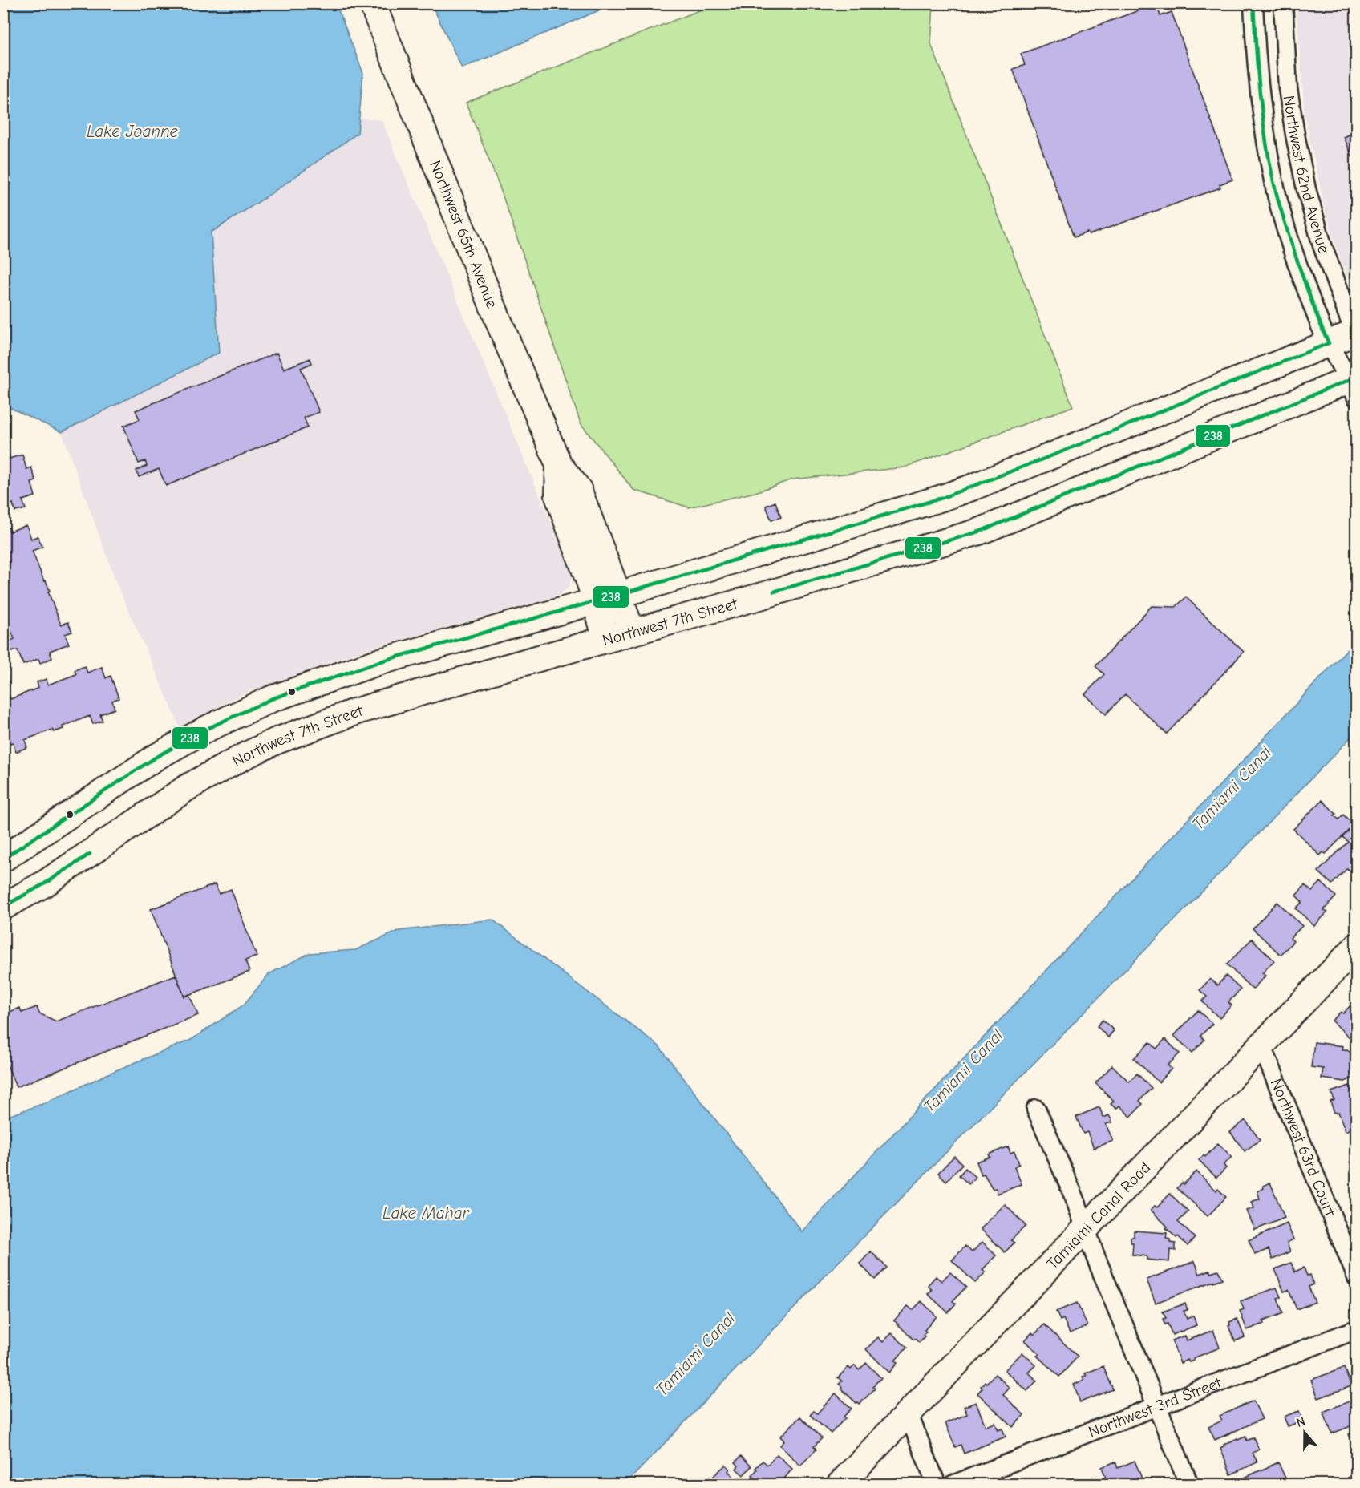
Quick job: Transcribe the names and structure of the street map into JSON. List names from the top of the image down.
{
  "streets": {
    "main road": ["Northwest 65th Avenue", "Northwest 7th Street", "Tamiami Canal Road"],
    "street": ["Northwest 62nd Avenue", "Northwest 63rd Court", "Northwest 3rd Street"]
  },
  "crossings": [
    ["Northwest 62nd Avenue", "Northwest 7th Street"],
    ["Northwest 65th Avenue", "Northwest 7th Street"],
    ["Northwest 63rd Court", "Tamiami Canal Road"]
  ],
  "water": ["Lake Joanne", "Tamiami Canal", "Lake Mahar"],
  "lines": ["transit line 238"],
  "north": "top"
}
